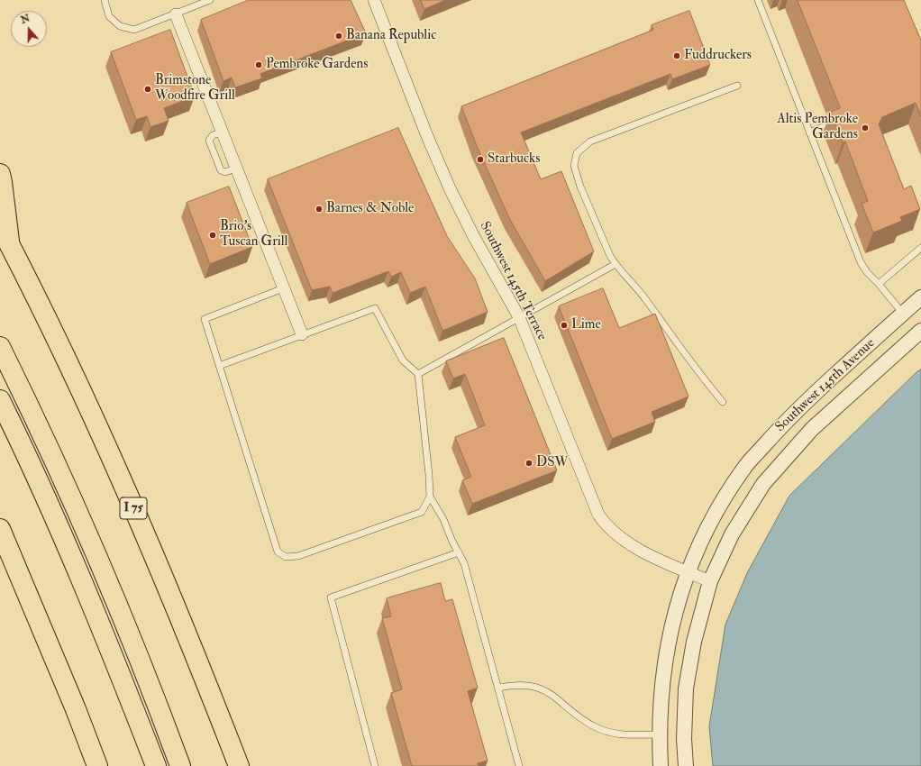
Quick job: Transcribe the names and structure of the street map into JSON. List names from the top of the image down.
{
  "streets": {
    "highway": ["I 75"],
    "street": ["Southwest 145th Terrace", "Southwest 145th Avenue"]
  },
  "crossings": [
    ["Southwest 145th Terrace", "Southwest 145th Avenue"]
  ],
  "places": [
    "Banana Republic",
    "Fuddruckers",
    "Pembroke Gardens",
    "Brimstone Woodfire Grill",
    "Altis Pembroke Gardens",
    "Starbucks",
    "Barnes & Noble",
    "Brio's Tuscan Grill",
    "Lime",
    "DSW"
  ],
  "north": "top"
}
